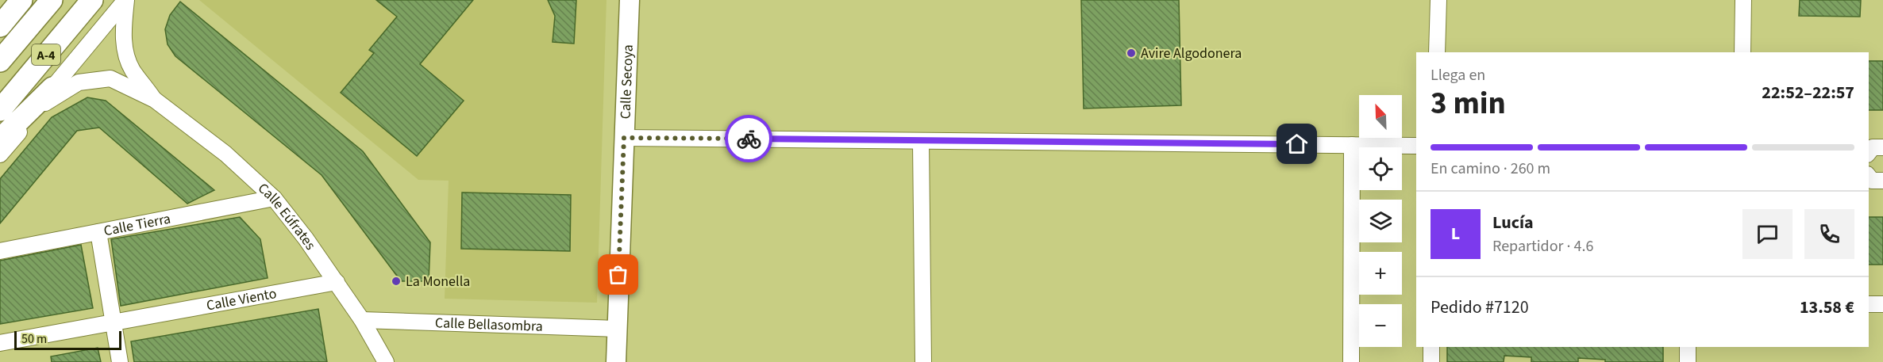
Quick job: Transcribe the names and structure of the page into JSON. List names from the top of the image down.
{
  "streets": {
    "highway": ["A-4"],
    "main road": ["Calle Secoya"],
    "street": [
      "Calle Eúfrates",
      "Calle Tierra",
      "Calle Viento",
      "Calle Bellasombra"
    ]
  },
  "crossings": [
    ["Calle Secoya", "Calle Bellasombra"],
    ["Calle Eúfrates", "Calle Tierra"],
    ["Calle Eúfrates", "Calle Viento"],
    ["Calle Eúfrates", "Calle Bellasombra"]
  ],
  "places": ["Avire Algodonera", "La Monella"],
  "scale_bar": "50 m",
  "north": "top left",
  "page": {
    "heading": ["3 min", "Llega en", "22:52–22:57"],
    "panel": [
      "Lucía",
      "Repartidor · 4.6",
      "Pedido #7120",
      "13.58 €"
    ],
    "map_buttons": ["+", "−"],
    "bar": "En camino · 260 m",
    "round": "L",
    "scale": "50 m"
  }
}
